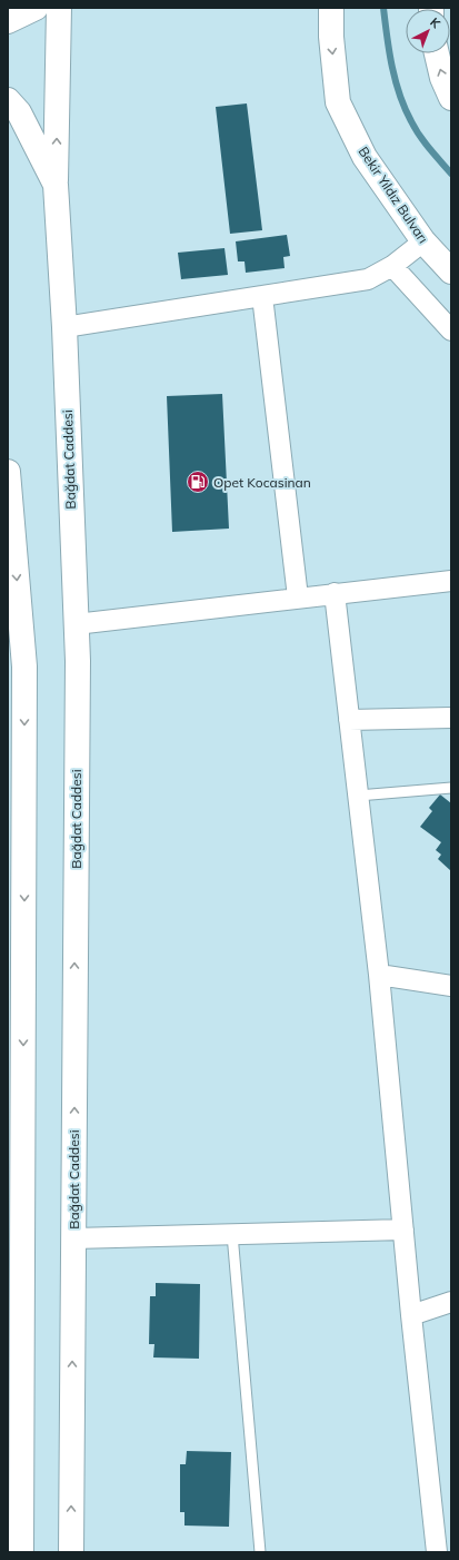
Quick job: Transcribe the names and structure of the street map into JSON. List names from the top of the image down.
{
  "streets": {
    "main road": ["Bekir Yıldız Bulvarı", "Bağdat Caddesi"]
  },
  "one_way": ["Bekir Yıldız Bulvarı"],
  "places": {
    "fuel station": ["Opet Kocasinan"]
  },
  "north": "top right"
}
